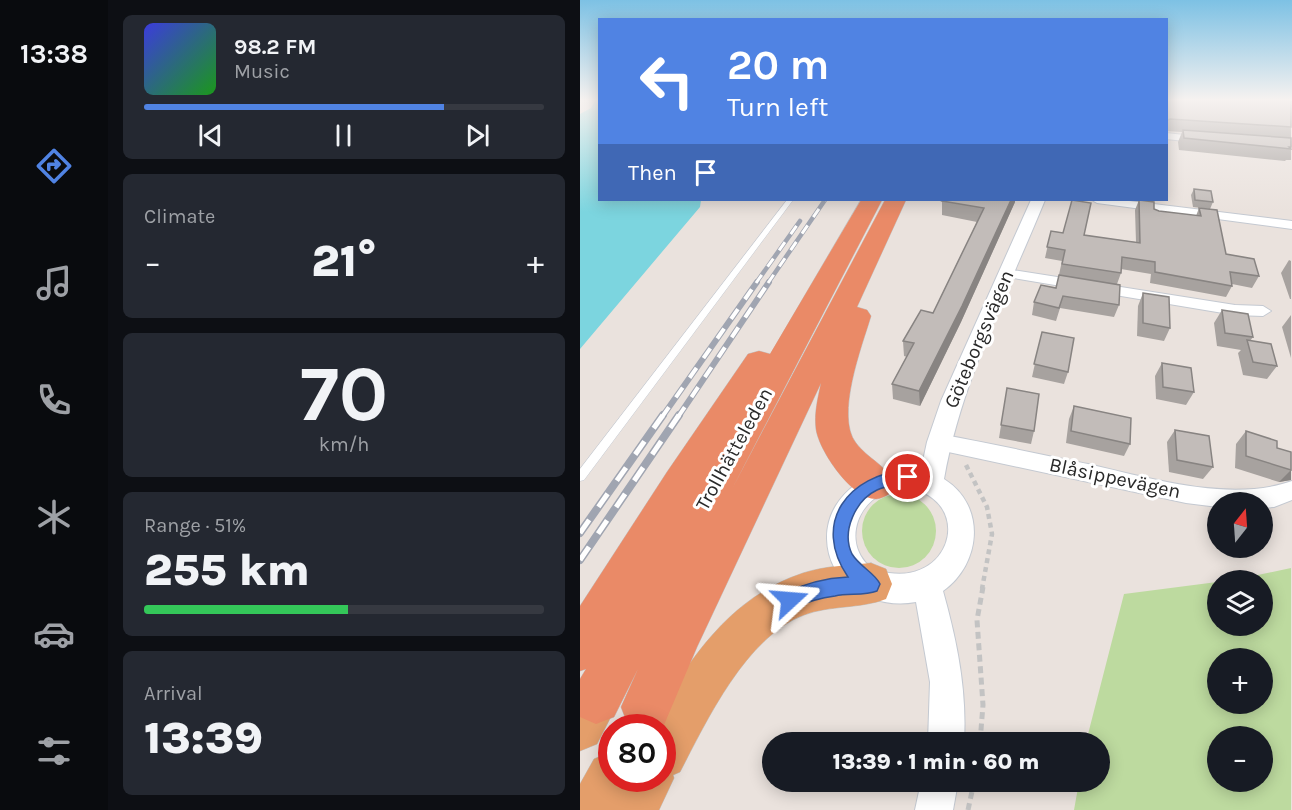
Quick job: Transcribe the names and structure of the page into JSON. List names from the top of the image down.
{
  "streets": {
    "highway": ["Trollhätteleden"],
    "street": ["Göteborgsvägen", "Blåsippevägen"]
  },
  "crossings": [
    ["Göteborgsvägen", "Blåsippevägen"]
  ],
  "north": "top",
  "page": {
    "tabs": "13:38",
    "turn": ["20 m", "Turn left"],
    "song": ["98.2 FM", "Music"],
    "then": "Then",
    "tile": [
      "Climate",
      ["70", "km/h"],
      ["Range · 51%", "255 km"],
      ["Arrival", "13:39"]
    ],
    "heat": ["−", "21°", "+"],
    "map_buttons": ["+", "−"],
    "limit": "80",
    "trip": "13:39 · 1 min · 60 m"
  }
}
